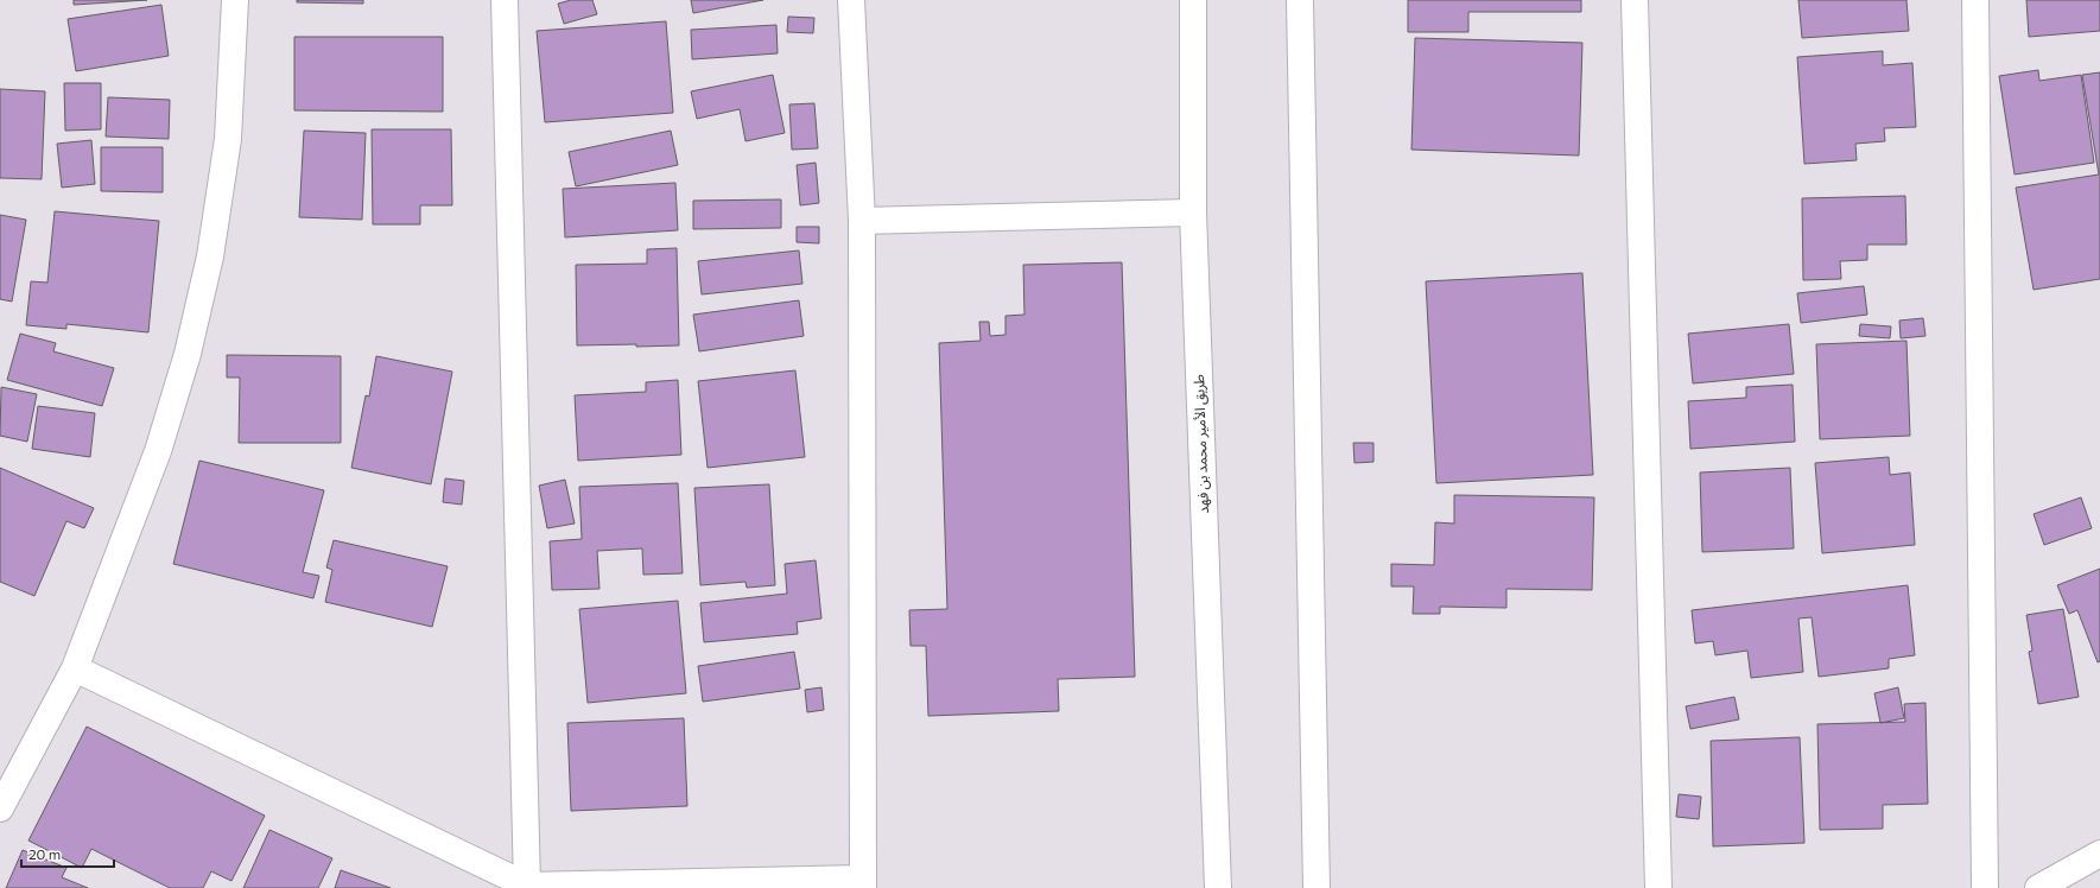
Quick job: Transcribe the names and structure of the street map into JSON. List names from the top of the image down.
{
  "streets": {
    "street": ["طريق الأمير محمد بن فهد"]
  },
  "scale_bar": "20 m"
}
